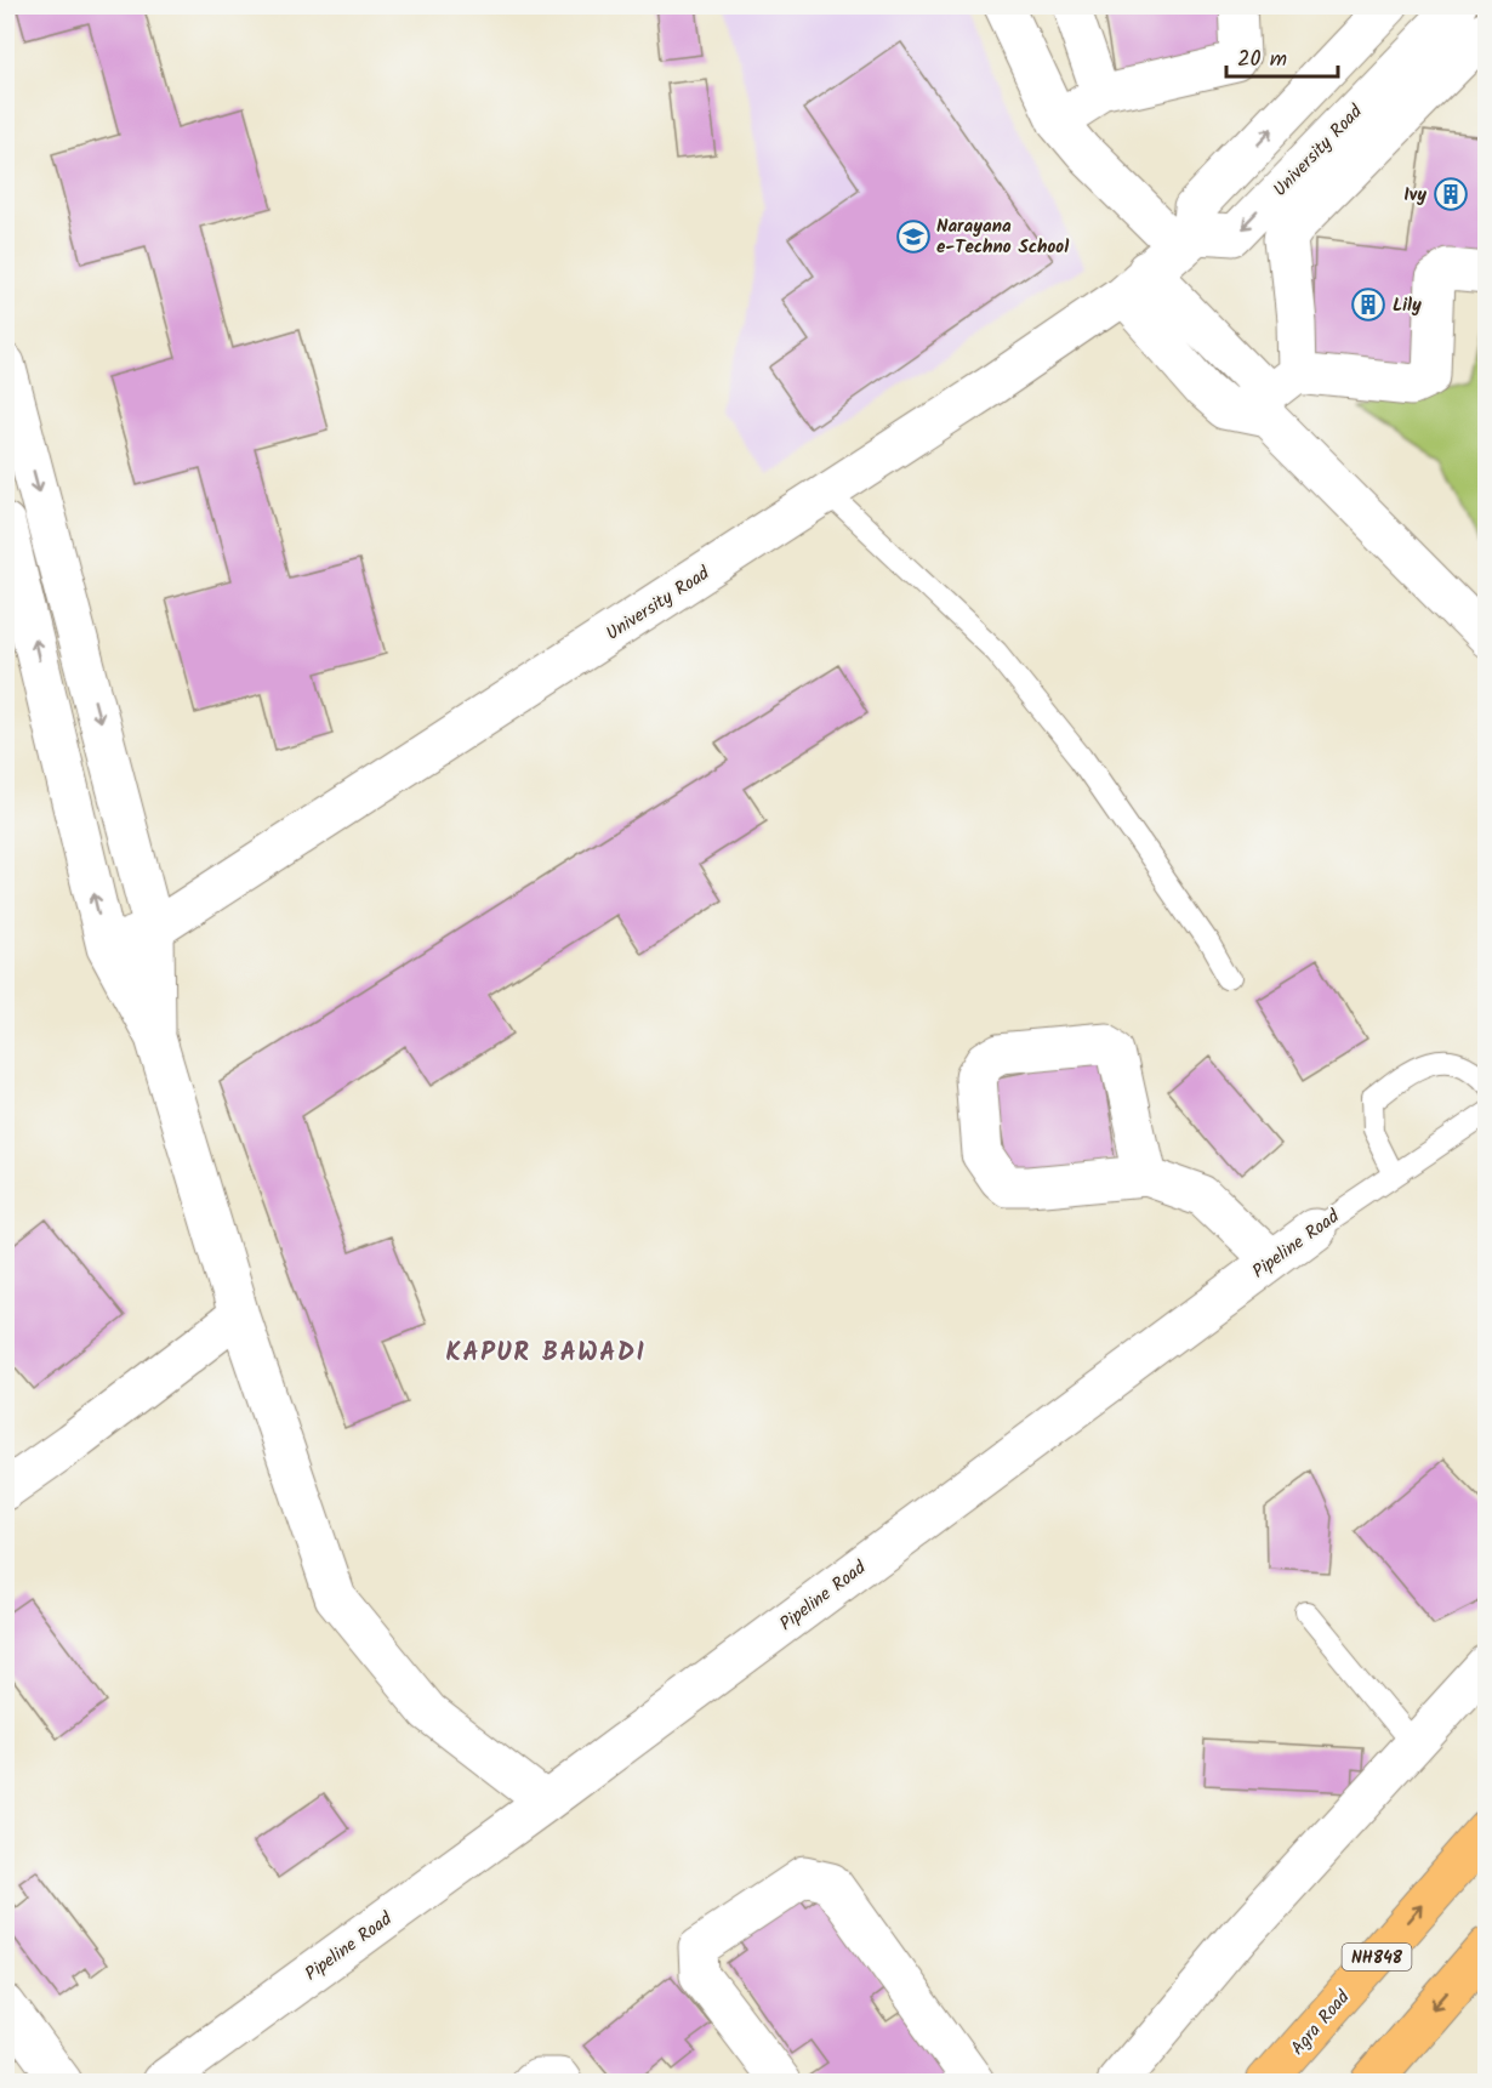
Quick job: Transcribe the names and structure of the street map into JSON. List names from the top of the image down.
{
  "streets": {
    "highway": ["NH848", "Agra Road"],
    "street": ["University Road", "Pipeline Road"]
  },
  "districts": ["KAPUR BAWADI"],
  "places": {
    "building": ["Ivy", "Lily"],
    "school or university": ["Narayana e-Techno School"]
  },
  "scale_bar": "20 m"
}
